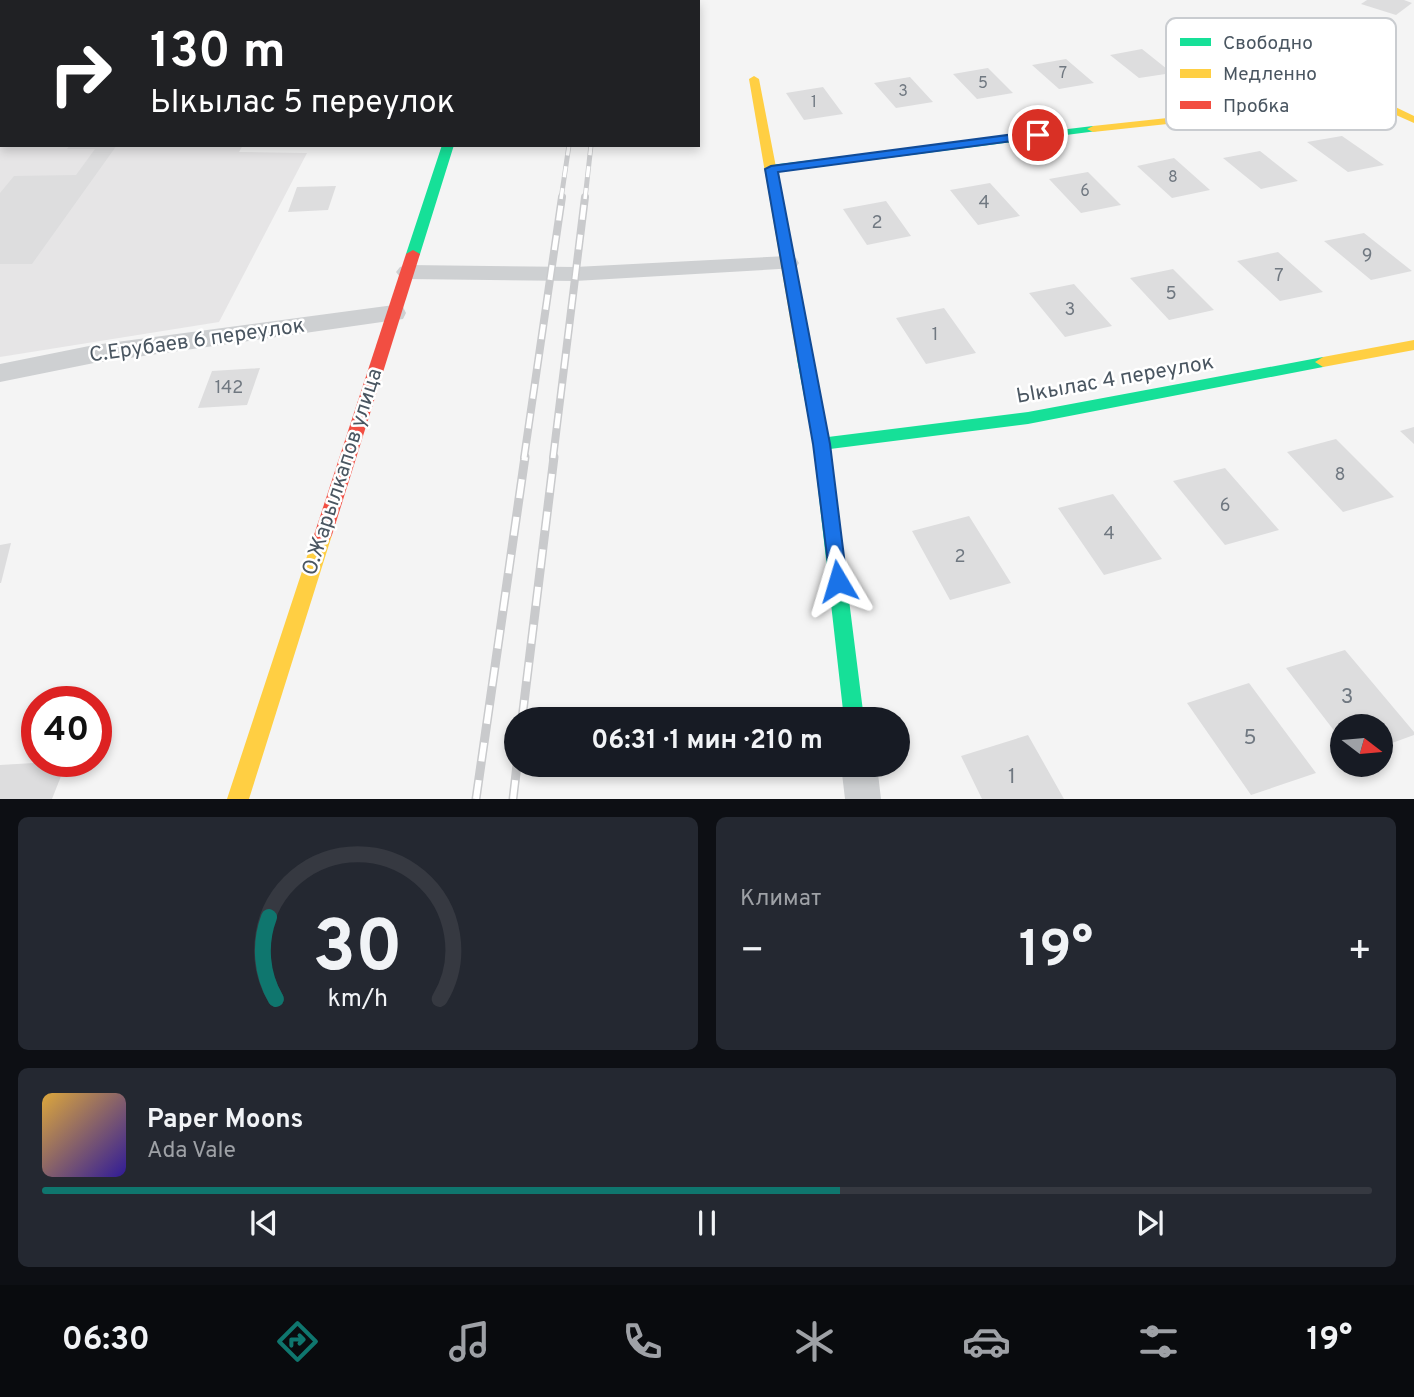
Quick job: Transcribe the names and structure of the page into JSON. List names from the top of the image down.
{
  "streets": {
    "street": ["С.Ерубаев 6 переулок", "Ыкылас 4 переулок", "О.Жарылкапов улица"]
  },
  "crossings": [
    ["С.Ерубаев 6 переулок", "О.Жарылкапов улица"]
  ],
  "house_numbers": [
    "7",
    "5",
    "3",
    "1",
    "8",
    "6",
    "4",
    "2",
    "9",
    "7",
    "5",
    "3",
    "1",
    "142",
    "8",
    "6",
    "4",
    "2",
    "3",
    "5",
    "1"
  ],
  "legend": ["Свободно", "Медленно", "Пробка"],
  "north": "right",
  "page": {
    "turn": ["130 m", "Ыкылас 5 переулок"],
    "limit": "40",
    "trip": "06:31 · 1 мин · 210 m",
    "tile": "Климат",
    "heat": ["−", "19°", "+"],
    "song": ["Paper Moons", "Ada Vale"],
    "tabs": ["06:30", "19°"],
    "gauge": ["30", "km/h"]
  }
}
